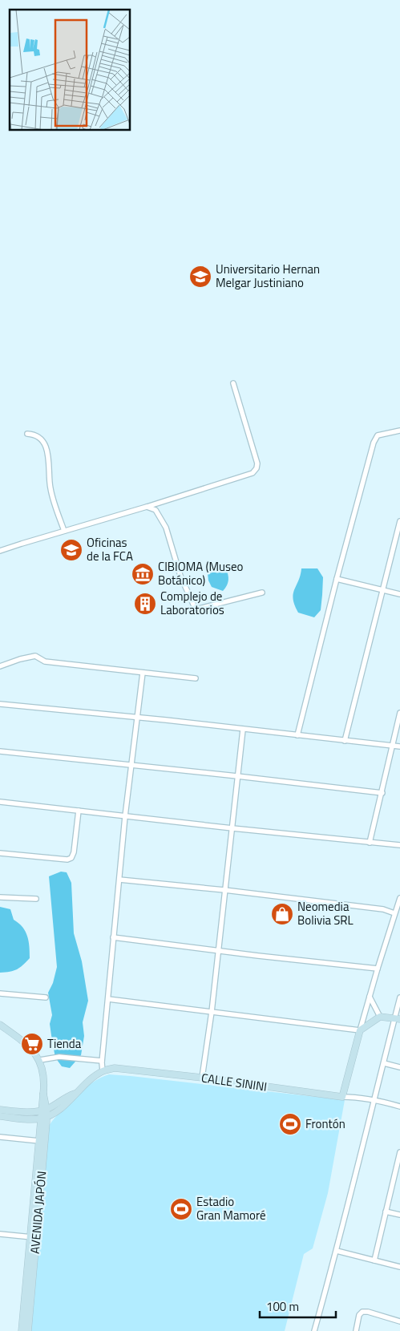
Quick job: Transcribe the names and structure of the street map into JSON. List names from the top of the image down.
{
  "streets": {
    "street": ["CALLE SININI", "AVENIDA JAPÓN"]
  },
  "crossings": [
    ["CALLE SININI", "AVENIDA JAPÓN"]
  ],
  "places": {
    "school or university": ["Universitario Hernan Melgar Justiniano", "Oficinas de la FCA"],
    "museum": ["CIBIOMA (Museo Botánico)"],
    "building": ["Complejo de Laboratorios"],
    "shop": ["Neomedia Bolivia SRL"],
    "supermarket": ["Tienda"],
    "sports": ["Frontón", "Estadio Gran Mamoré"]
  },
  "scale_bar": "100 m"
}
